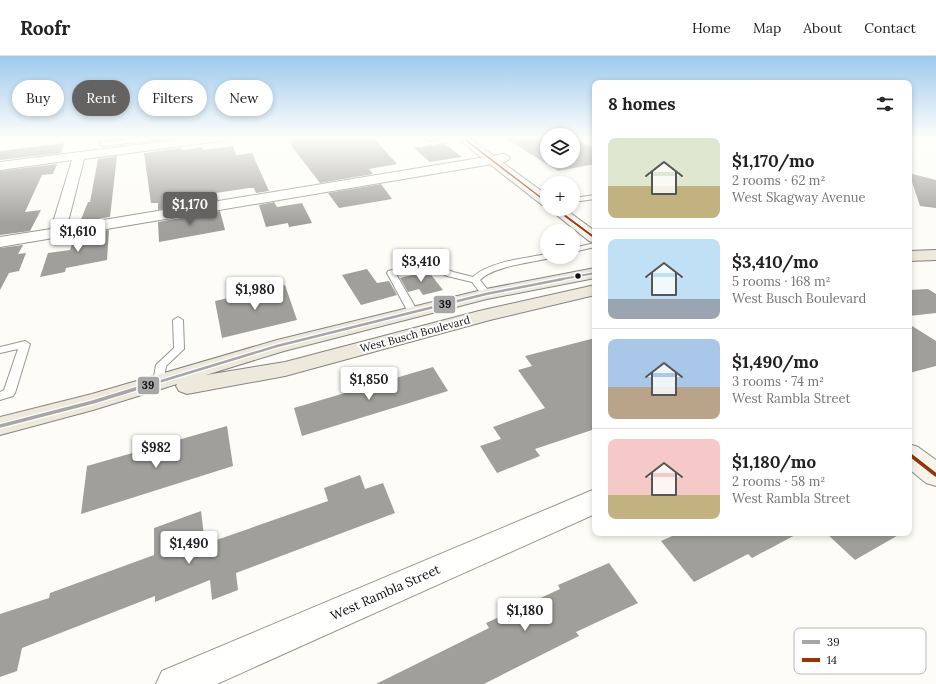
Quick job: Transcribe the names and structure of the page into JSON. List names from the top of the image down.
{
  "streets": {
    "main road": ["West Busch Boulevard"],
    "street": ["West Rambla Street"]
  },
  "lines": ["transit line 14", "transit line 39"],
  "legend": ["39", "14"],
  "page": {
    "header": "Roofr",
    "nav": [
      "Home",
      "Map",
      "About",
      "Contact"
    ],
    "chip": [
      "Buy",
      "Rent",
      "Filters",
      "New"
    ],
    "heading": "8 homes",
    "map_buttons": ["+", "−"],
    "list": [
      {
        "name": "$1,170/mo",
        "note": "2 rooms · 62 m² · West Skagway Avenue"
      },
      {
        "name": "$3,410/mo",
        "note": "5 rooms · 168 m² · West Busch Boulevard"
      },
      {
        "name": "$1,490/mo",
        "note": "3 rooms · 74 m² · West Rambla Street"
      },
      {
        "name": "$1,180/mo",
        "note": "2 rooms · 58 m² · West Rambla Street"
      }
    ],
    "price": [
      "$1,170",
      "$1,610",
      "$3,410",
      "$1,980",
      "$1,850",
      "$982",
      "$1,490",
      "$1,180"
    ]
  }
}
